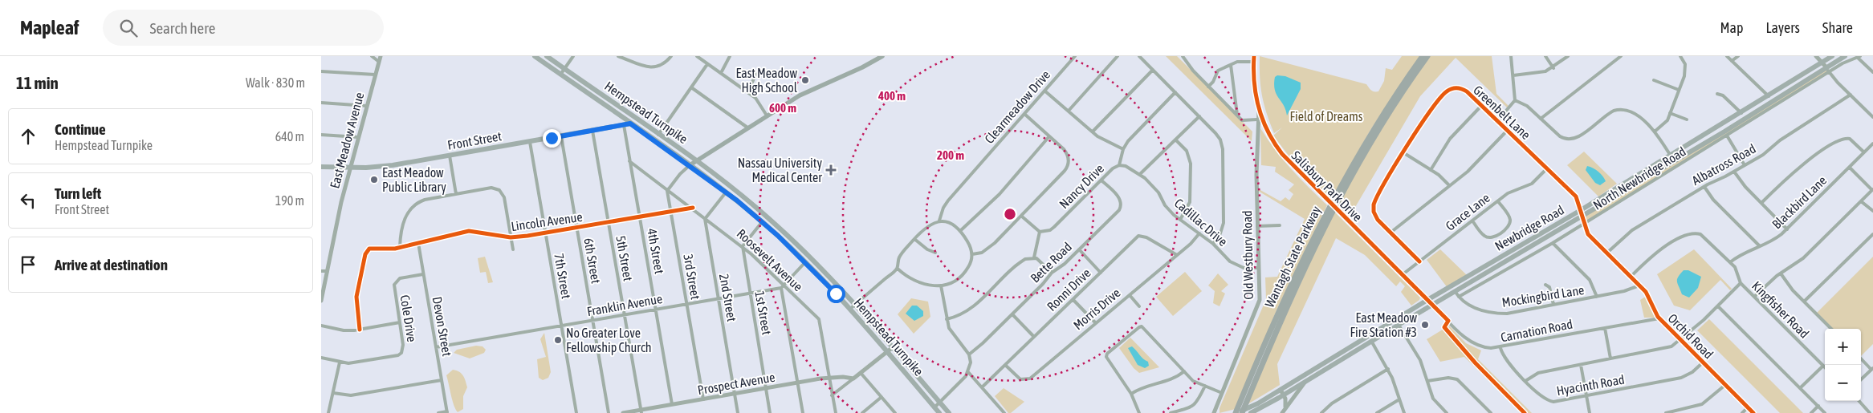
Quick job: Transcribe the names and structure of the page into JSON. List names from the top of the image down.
{
  "streets": {
    "highway": ["Wantagh State Parkway"],
    "main road": [
      "Hempstead Turnpike",
      "Front Street",
      "Salisbury Park Drive",
      "Newbridge Road"
    ],
    "street": [
      "Clearmeadow Drive",
      "Greenbelt Lane",
      "East Meadow Avenue",
      "Albatross Road",
      "North Newbridge Road",
      "Nancy Drive",
      "Blackbird Lane",
      "Grace Lane",
      "Lincoln Avenue",
      "Cadillac Drive",
      "4th Street",
      "Old Westbury Road",
      "5th Street",
      "Roosevelt Avenue",
      "6th Street",
      "Bette Road",
      "7th Street",
      "3rd Street",
      "Ronni Drive",
      "Mockingbird Lane",
      "2nd Street",
      "Franklin Avenue",
      "Morris Drive",
      "Kingfisher Road",
      "1st Street",
      "Cole Drive",
      "Devon Street",
      "Carnation Road",
      "Orchid Road",
      "Prospect Avenue",
      "Hyacinth Road"
    ]
  },
  "crossings": [
    ["Hempstead Turnpike", "Front Street"],
    ["Greenbelt Lane", "Grace Lane"],
    ["Greenbelt Lane", "Newbridge Road"],
    ["Greenbelt Lane", "Orchid Road"],
    ["East Meadow Avenue", "Front Street"],
    ["Front Street", "4th Street"],
    ["Front Street", "5th Street"],
    ["Front Street", "6th Street"],
    ["Front Street", "7th Street"],
    ["Albatross Road", "Orchid Road"],
    ["North Newbridge Road", "Newbridge Road"],
    ["North Newbridge Road", "Mockingbird Lane"],
    ["North Newbridge Road", "Orchid Road"],
    ["Nancy Drive", "Cadillac Drive"],
    ["Nancy Drive", "Bette Road"],
    ["Salisbury Park Drive", "Grace Lane"],
    ["Salisbury Park Drive", "Newbridge Road"],
    ["Salisbury Park Drive", "Old Westbury Road"],
    ["Salisbury Park Drive", "Carnation Road"],
    ["Blackbird Lane", "Kingfisher Road"],
    ["Lincoln Avenue", "4th Street"],
    ["Lincoln Avenue", "5th Street"],
    ["Lincoln Avenue", "Roosevelt Avenue"],
    ["Lincoln Avenue", "6th Street"],
    ["Lincoln Avenue", "7th Street"],
    ["Lincoln Avenue", "3rd Street"],
    ["Lincoln Avenue", "Devon Street"],
    ["Cadillac Drive", "Old Westbury Road"],
    ["Cadillac Drive", "Morris Drive"],
    ["Newbridge Road", "Wantagh State Parkway"],
    ["Newbridge Road", "Mockingbird Lane"],
    ["Newbridge Road", "Carnation Road"],
    ["Newbridge Road", "Orchid Road"],
    ["4th Street", "Roosevelt Avenue"],
    ["4th Street", "Franklin Avenue"],
    ["4th Street", "Prospect Avenue"],
    ["5th Street", "Franklin Avenue"],
    ["5th Street", "Prospect Avenue"],
    ["Roosevelt Avenue", "3rd Street"],
    ["Roosevelt Avenue", "2nd Street"],
    ["Roosevelt Avenue", "Franklin Avenue"],
    ["Roosevelt Avenue", "1st Street"],
    ["Roosevelt Avenue", "Prospect Avenue"],
    ["6th Street", "Franklin Avenue"],
    ["7th Street", "Franklin Avenue"],
    ["3rd Street", "Franklin Avenue"],
    ["3rd Street", "Prospect Avenue"],
    ["Ronni Drive", "Morris Drive"],
    ["Mockingbird Lane", "Orchid Road"],
    ["2nd Street", "Franklin Avenue"],
    ["2nd Street", "Prospect Avenue"],
    ["Franklin Avenue", "1st Street"],
    ["Franklin Avenue", "Devon Street"],
    ["Kingfisher Road", "Orchid Road"],
    ["1st Street", "Prospect Avenue"],
    ["Cole Drive", "Devon Street"],
    ["Carnation Road", "Orchid Road"],
    ["Carnation Road", "Hyacinth Road"],
    ["Orchid Road", "Hyacinth Road"]
  ],
  "parks": ["Field of Dreams"],
  "places": {
    "other": [
      "East Meadow High School",
      "East Meadow Public Library",
      "East Meadow Fire Station #3",
      "No Greater Love Fellowship Church"
    ],
    "health": ["Nassau University Medical Center"]
  },
  "page": {
    "header": "Mapleaf",
    "search": "Search here",
    "nav": ["Map", "Layers", "Share"],
    "heading": ["11 min", "Walk · 830 m"],
    "list": [
      ["Continue", "Hempstead Turnpike", "640 m"],
      ["Turn left", "Front Street", "190 m"],
      "Arrive at destination"
    ],
    "map_buttons": ["+", "−"]
  },
  "rings": ["400 m", "600 m", "200 m"]
}
